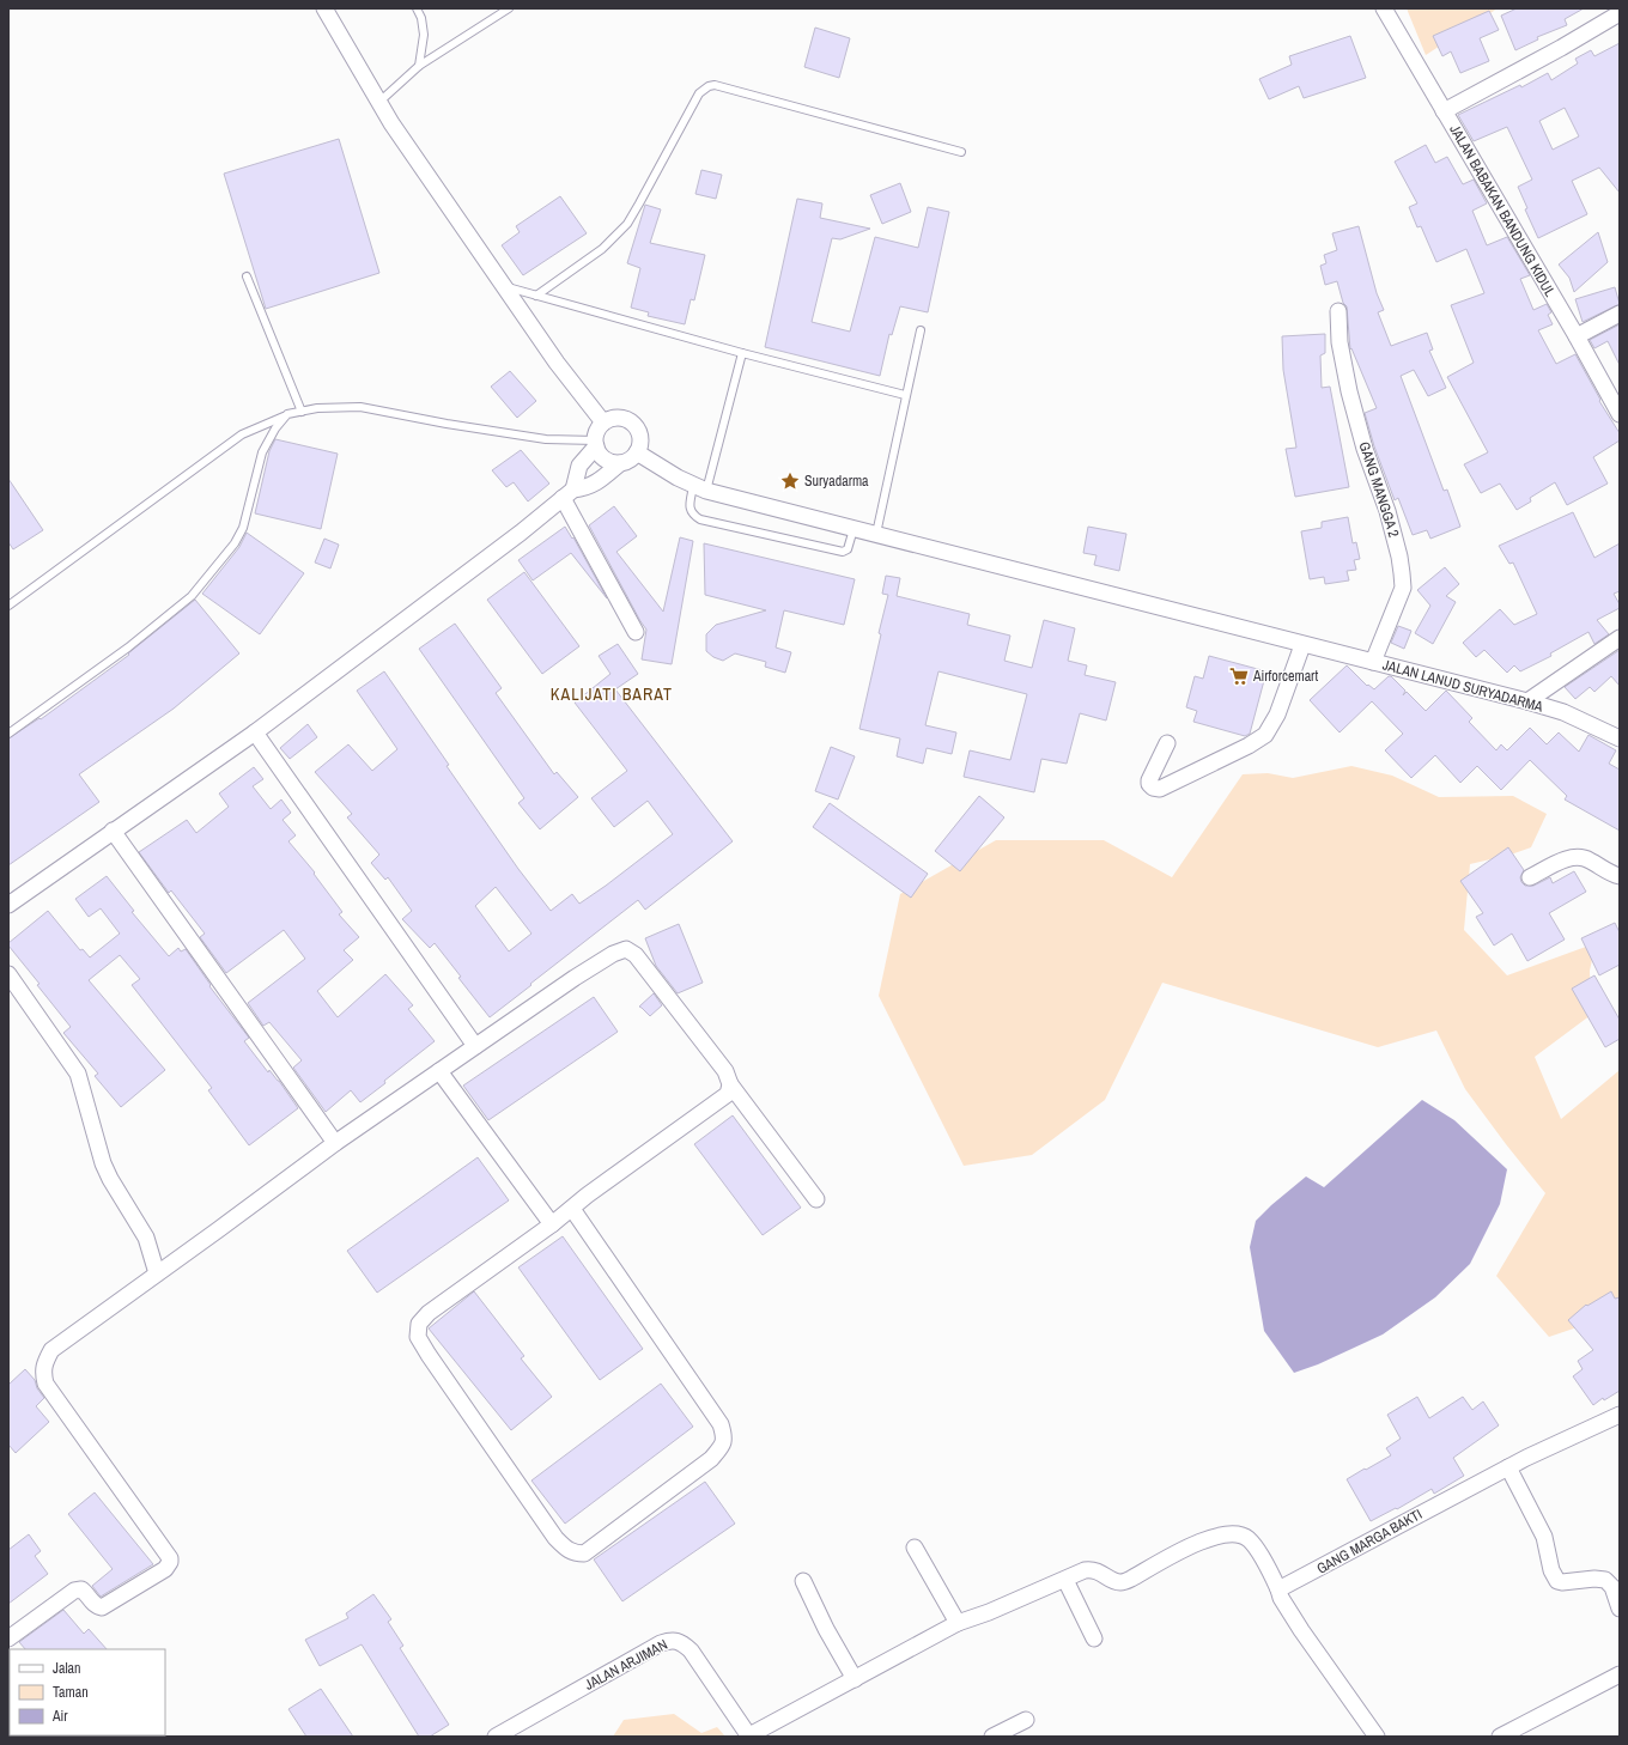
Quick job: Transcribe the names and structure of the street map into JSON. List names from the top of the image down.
{
  "streets": {
    "street": [
      "JALAN BABAKAN BANDUNG KIDUL",
      "GANG MANGGA 2",
      "JALAN LANUD SURYADARMA",
      "GANG MARGA BAKTI",
      "JALAN ARJIMAN"
    ]
  },
  "crossings": [
    ["GANG MANGGA 2", "JALAN LANUD SURYADARMA"]
  ],
  "districts": ["KALIJATI BARAT"],
  "places": {
    "place": ["Suryadarma"],
    "supermarket": ["Airforcemart"]
  },
  "legend": ["Jalan", "Taman", "Air"]
}
